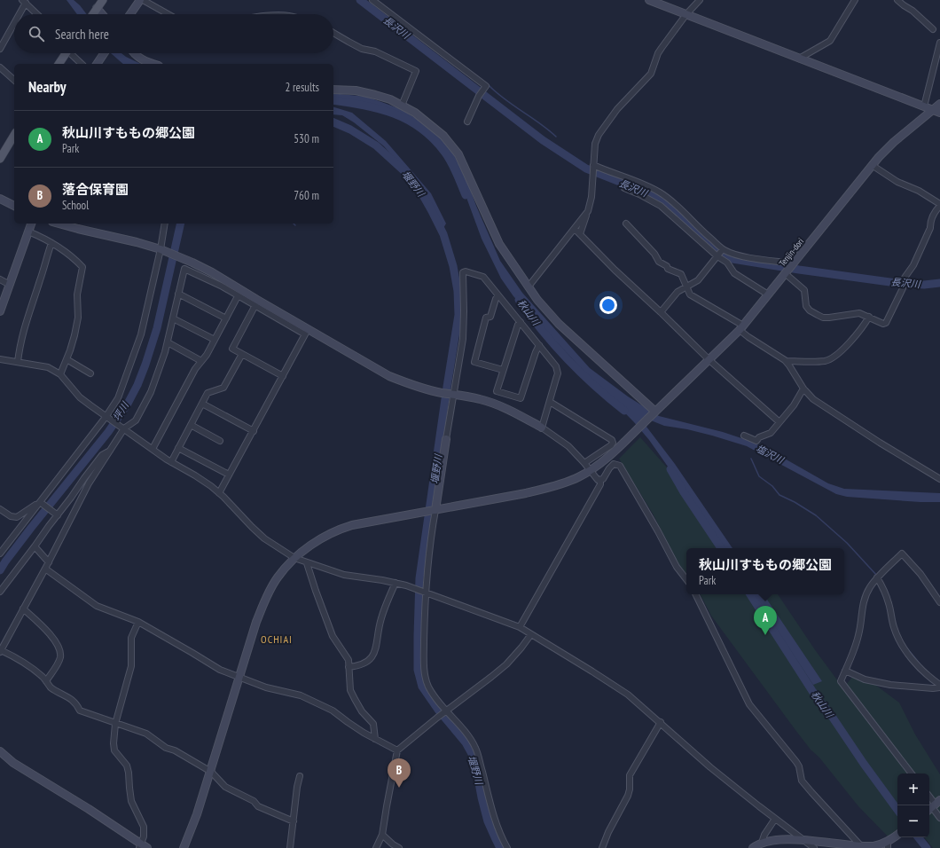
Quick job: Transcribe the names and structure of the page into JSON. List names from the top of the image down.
{
  "streets": {
    "street": ["Tenjin-dori"]
  },
  "districts": ["OCHIAI"],
  "water": [
    "長沢川",
    "堰野川",
    "秋山川",
    "坪川",
    "塩沢川"
  ],
  "page": {
    "search": "Search here",
    "heading": ["Nearby", "2 results"],
    "list": [
      {
        "mark": "A",
        "name": "秋山川すももの郷公園",
        "note": "Park",
        "value": "530 m"
      },
      {
        "mark": "B",
        "name": "落合保育園",
        "note": "School",
        "value": "760 m"
      }
    ],
    "popup": ["秋山川すももの郷公園", "Park"],
    "pins": ["A", "B"],
    "map_buttons": ["+", "−"]
  }
}
